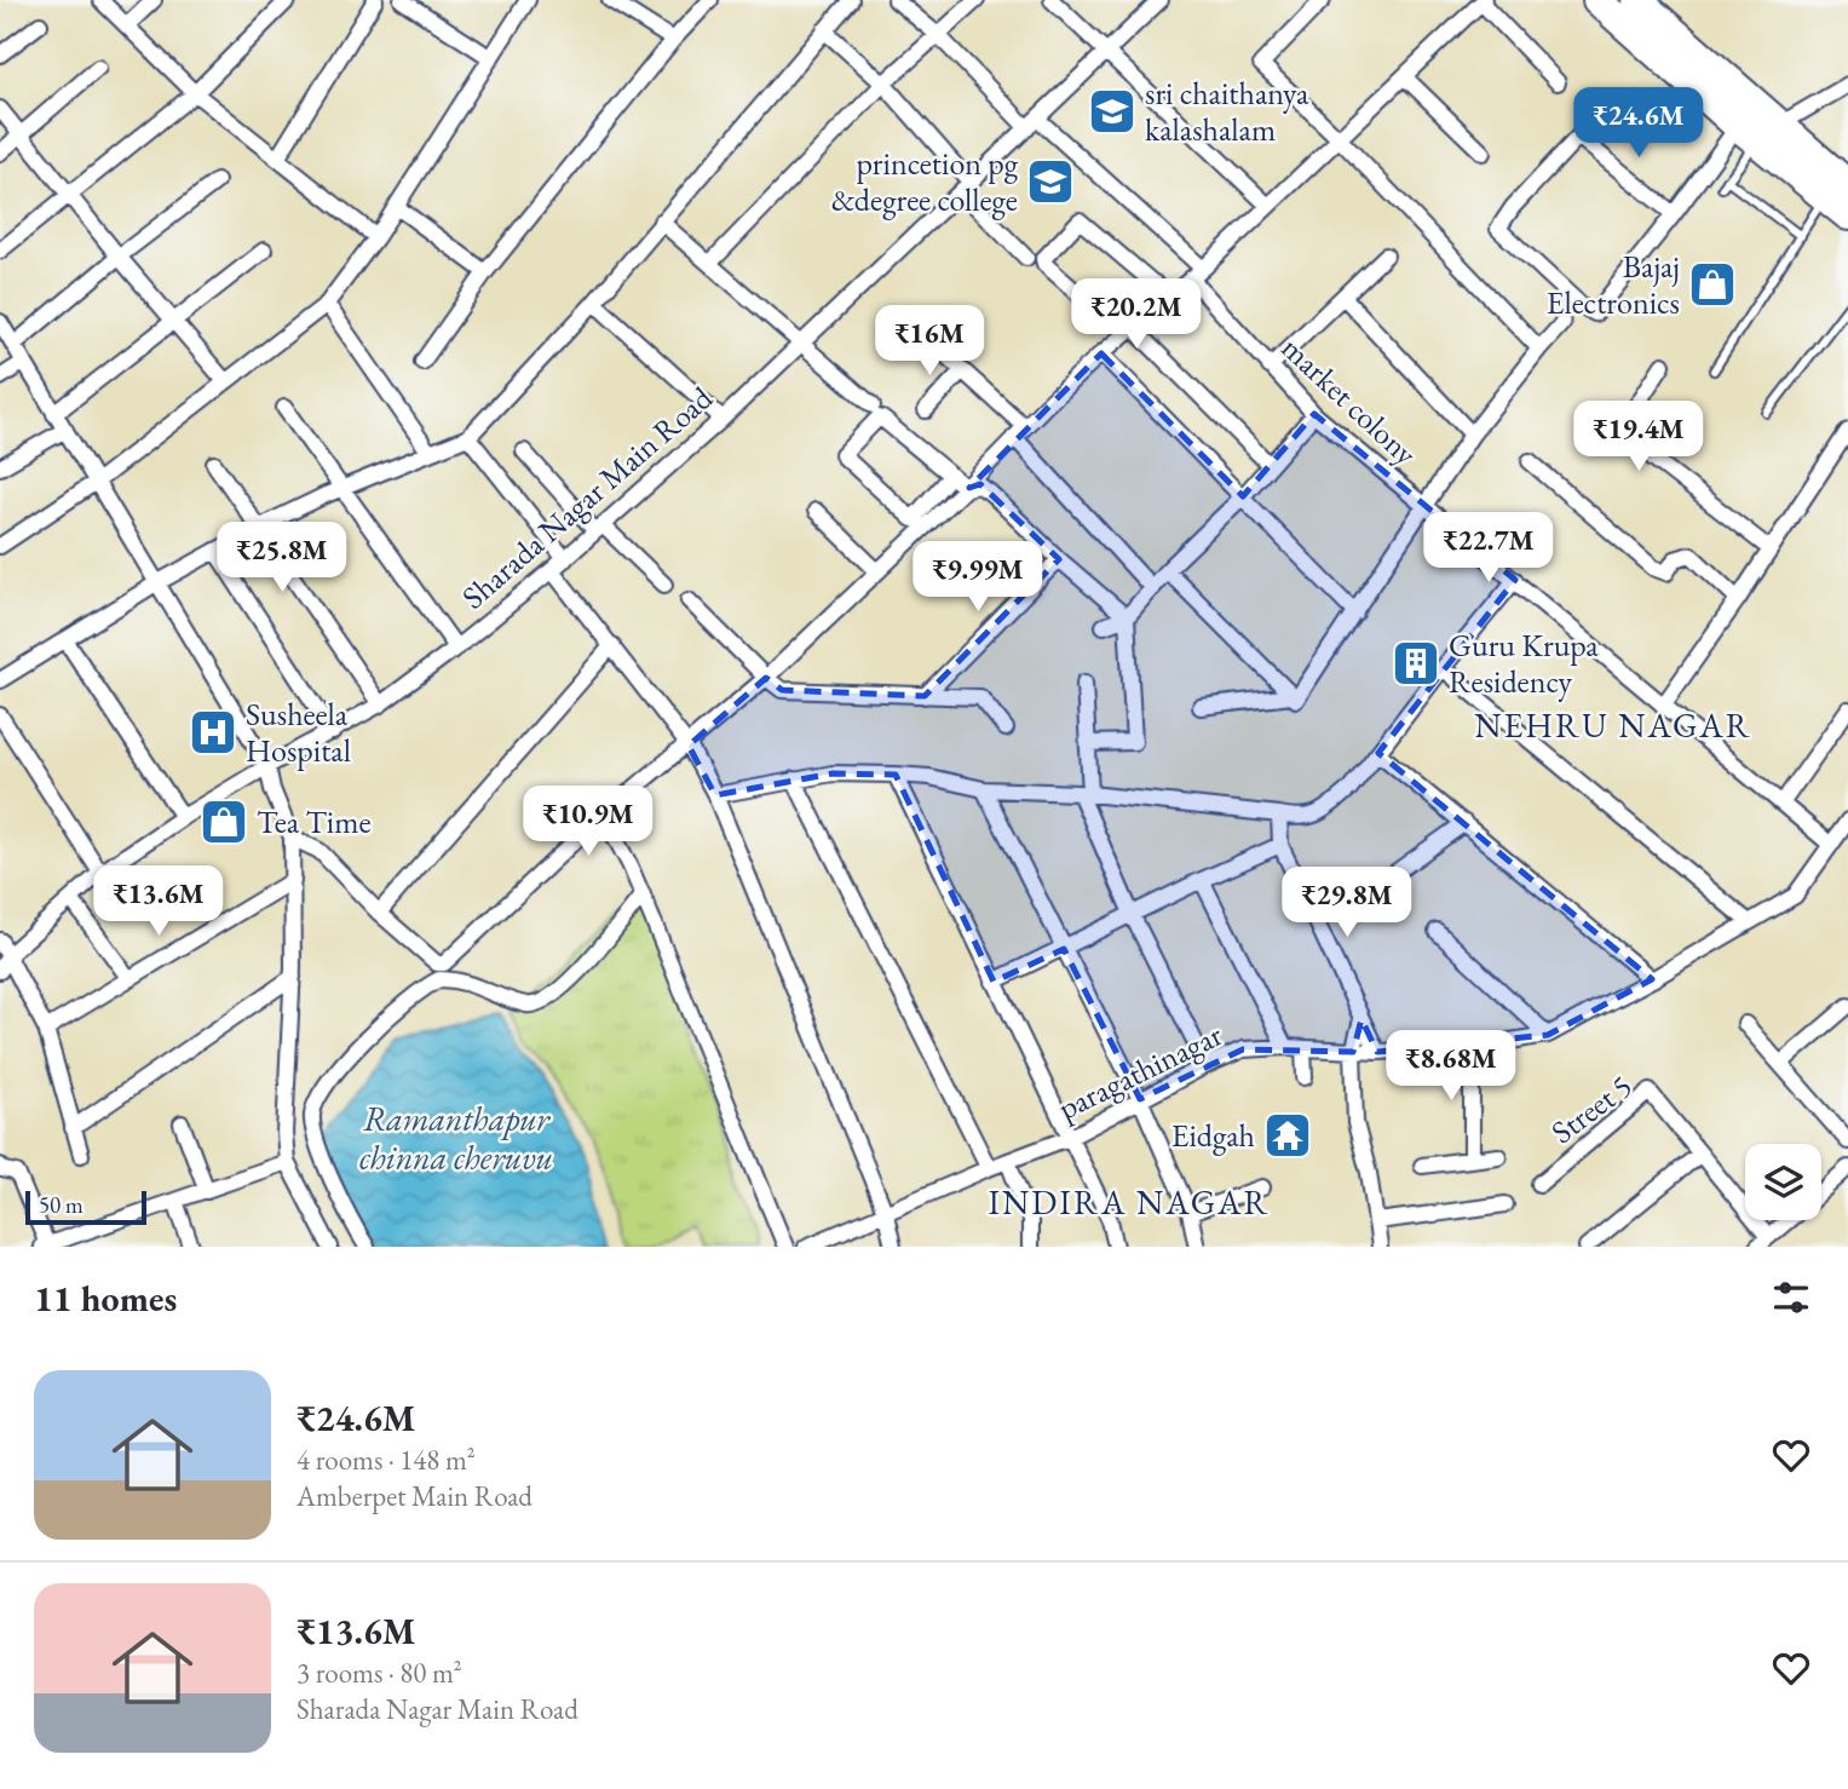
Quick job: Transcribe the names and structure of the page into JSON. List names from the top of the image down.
{
  "streets": {
    "street": [
      "market colony",
      "Sharada Nagar Main Road",
      "paragathinagar",
      "Street 5"
    ]
  },
  "crossings": [
    ["market colony", "Sharada Nagar Main Road"],
    ["market colony", "paragathinagar"]
  ],
  "districts": ["NEHRU NAGAR", "INDIRA NAGAR"],
  "water": ["Ramanthapur chinna cheruvu"],
  "places": {
    "school or university": ["sri chaithanya kalashalam", "princetion pg &degree college"],
    "shop": ["Bajaj Electronics", "Tea Time"],
    "building": ["Guru Krupa Residency"],
    "hospital": ["Susheela Hospital"],
    "temple": ["Eidgah"]
  },
  "scale_bar": "50 m",
  "page": {
    "price": [
      "₹24.6M",
      "₹20.2M",
      "₹16M",
      "₹19.4M",
      "₹22.7M",
      "₹25.8M",
      "₹9.99M",
      "₹10.9M",
      "₹13.6M",
      "₹29.8M",
      "₹8.68M"
    ],
    "scale": "50 m",
    "heading": "11 homes",
    "list": [
      {
        "name": "₹24.6M",
        "note": "4 rooms · 148 m² · Amberpet Main Road"
      },
      {
        "name": "₹13.6M",
        "note": "3 rooms · 80 m² · Sharada Nagar Main Road"
      }
    ]
  }
}
